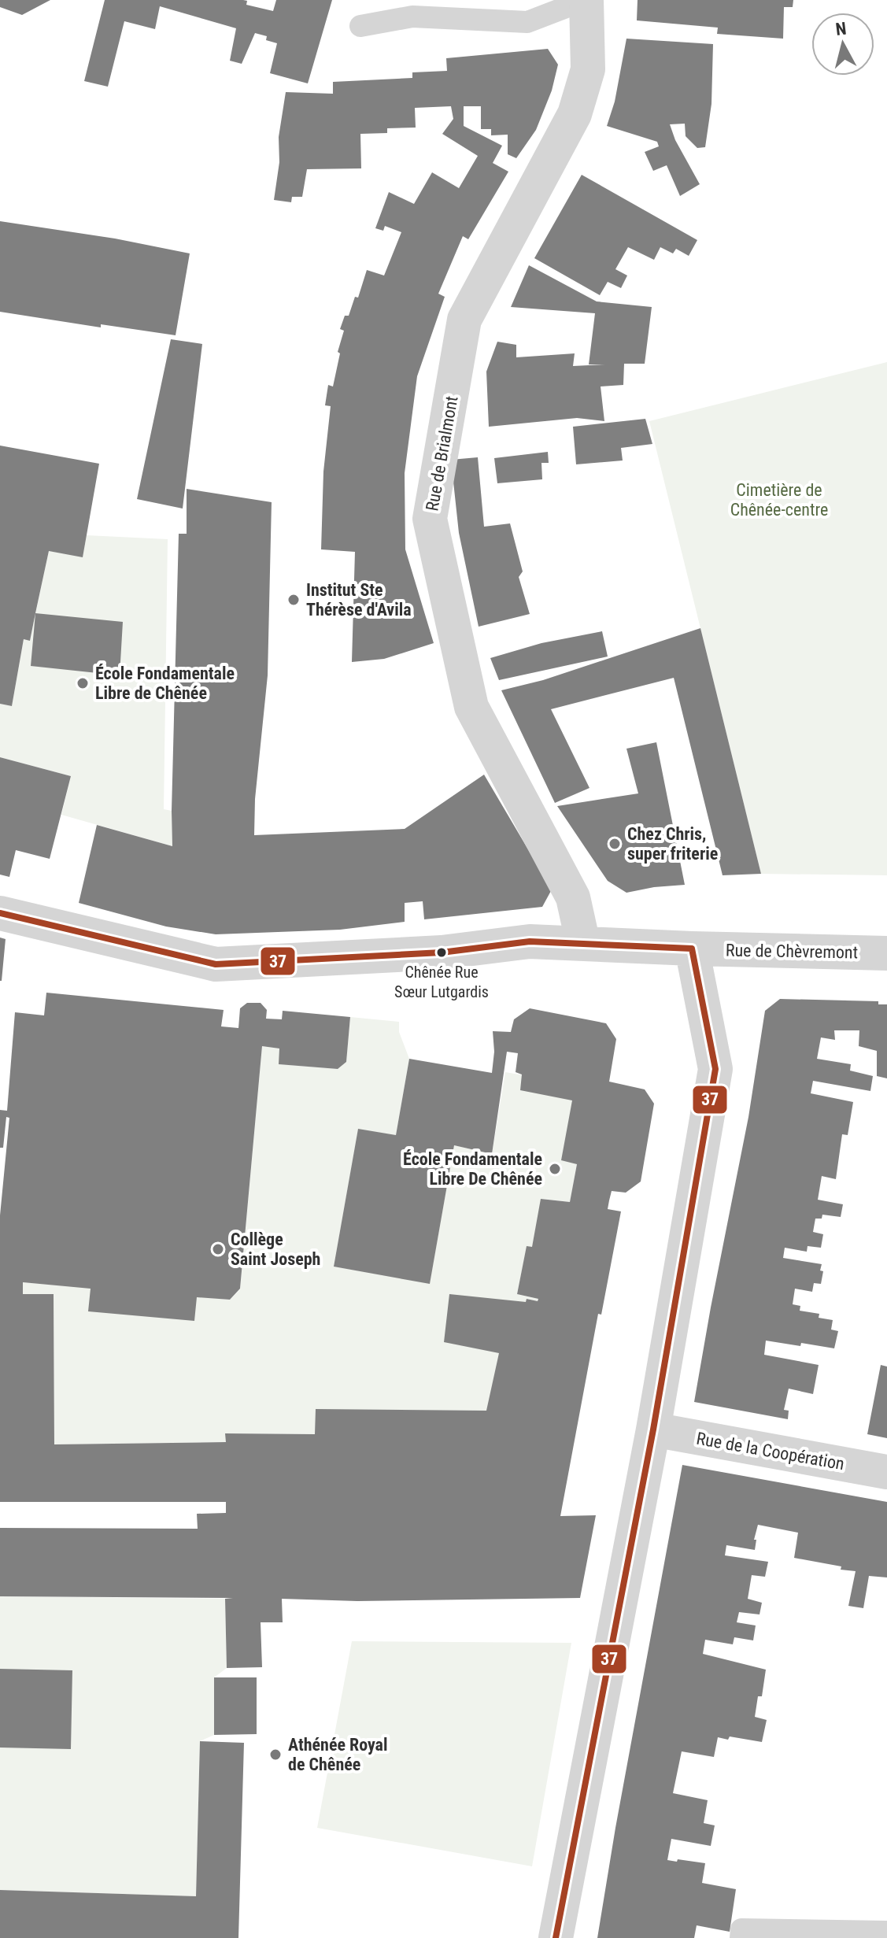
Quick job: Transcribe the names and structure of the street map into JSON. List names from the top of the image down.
{
  "streets": {
    "street": ["Rue de Brialmont", "Rue de Chèvremont", "Rue de la Coopération"]
  },
  "crossings": [
    ["Rue de Brialmont", "Rue de Chèvremont"]
  ],
  "parks": ["Cimetière de Chênée-centre"],
  "places": [
    "Institut Ste Thérèse d'Avila",
    "École Fondamentale Libre de Chênée",
    "Chez Chris, super friterie",
    "Chênée Rue Sœur Lutgardis",
    "École Fondamentale Libre De Chênée",
    "Collège Saint Joseph",
    "Athénée Royal de Chênée"
  ],
  "lines": ["transit line 37"],
  "north": "top"
}
